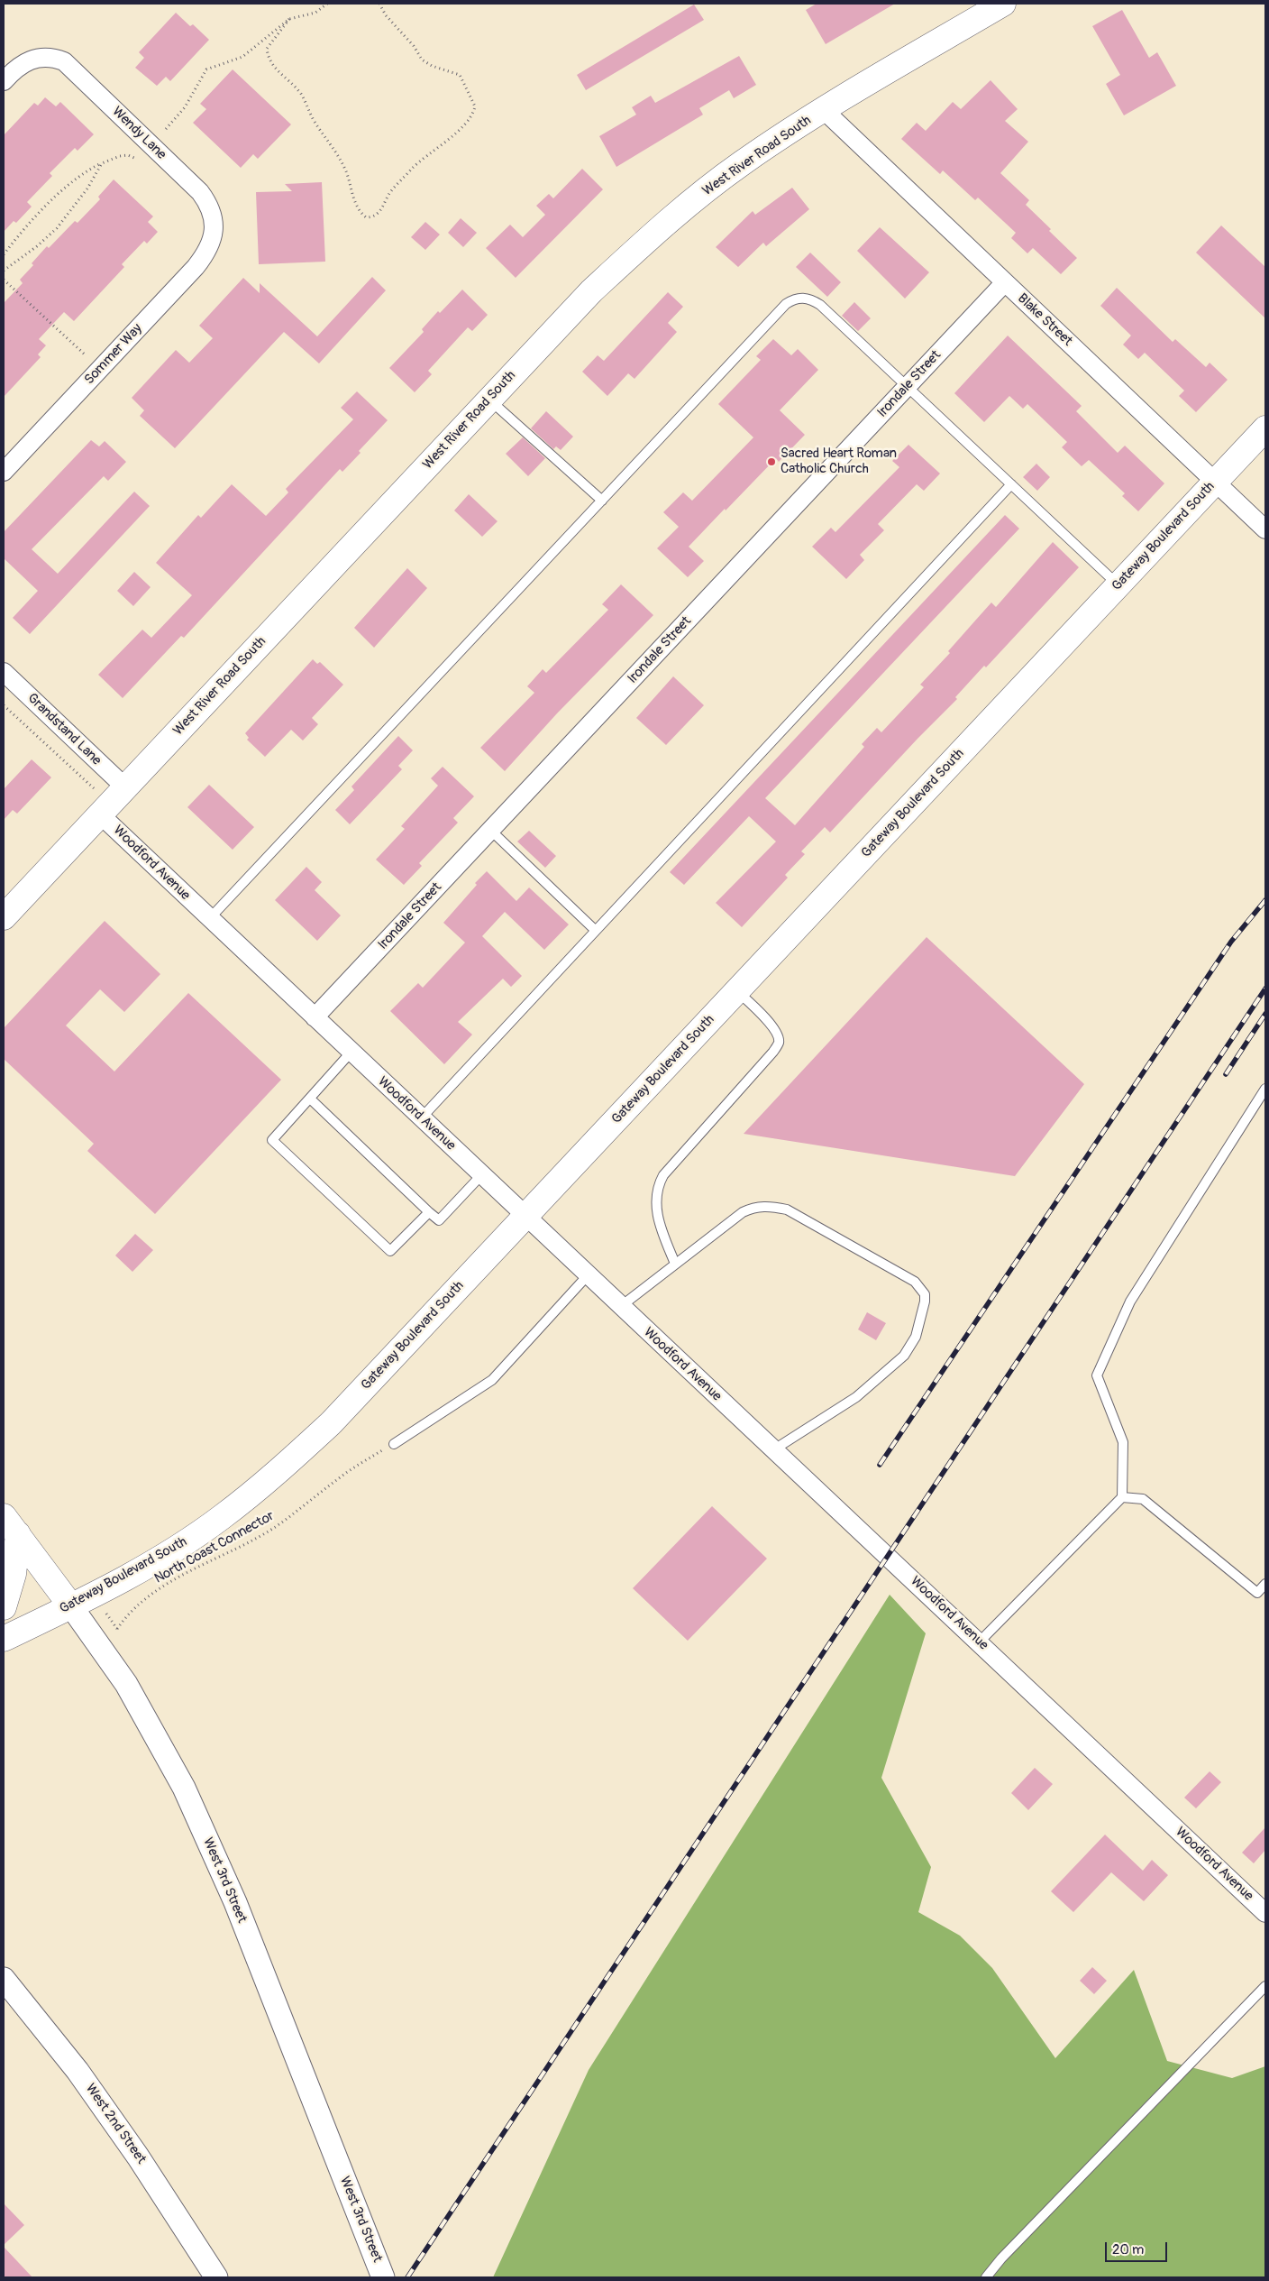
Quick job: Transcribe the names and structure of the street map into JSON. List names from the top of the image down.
{
  "streets": {
    "main road": ["West River Road South", "Gateway Boulevard South", "West 3rd Street"],
    "street": [
      "Wendy Lane",
      "Blake Street",
      "Sommer Way",
      "Irondale Street",
      "Grandstand Lane",
      "Woodford Avenue",
      "West 2nd Street"
    ],
    "path": ["North Coast Connector"]
  },
  "crossings": [
    ["Wendy Lane", "Sommer Way"],
    ["West River Road South", "Blake Street"],
    ["West River Road South", "Grandstand Lane"],
    ["West River Road South", "Woodford Avenue"],
    ["Blake Street", "Irondale Street"],
    ["Blake Street", "Gateway Boulevard South"],
    ["Irondale Street", "Woodford Avenue"],
    ["Gateway Boulevard South", "Woodford Avenue"],
    ["Gateway Boulevard South", "West 3rd Street"],
    ["Grandstand Lane", "Woodford Avenue"]
  ],
  "places": ["Sacred Heart Roman Catholic Church"],
  "scale_bar": "20 m"
}
